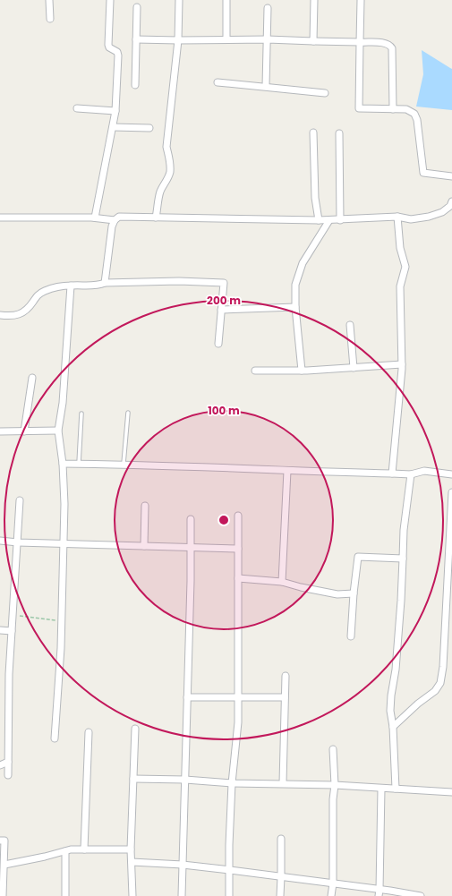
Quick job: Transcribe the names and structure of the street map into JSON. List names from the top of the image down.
{
  "rings": ["200 m", "100 m"]
}
